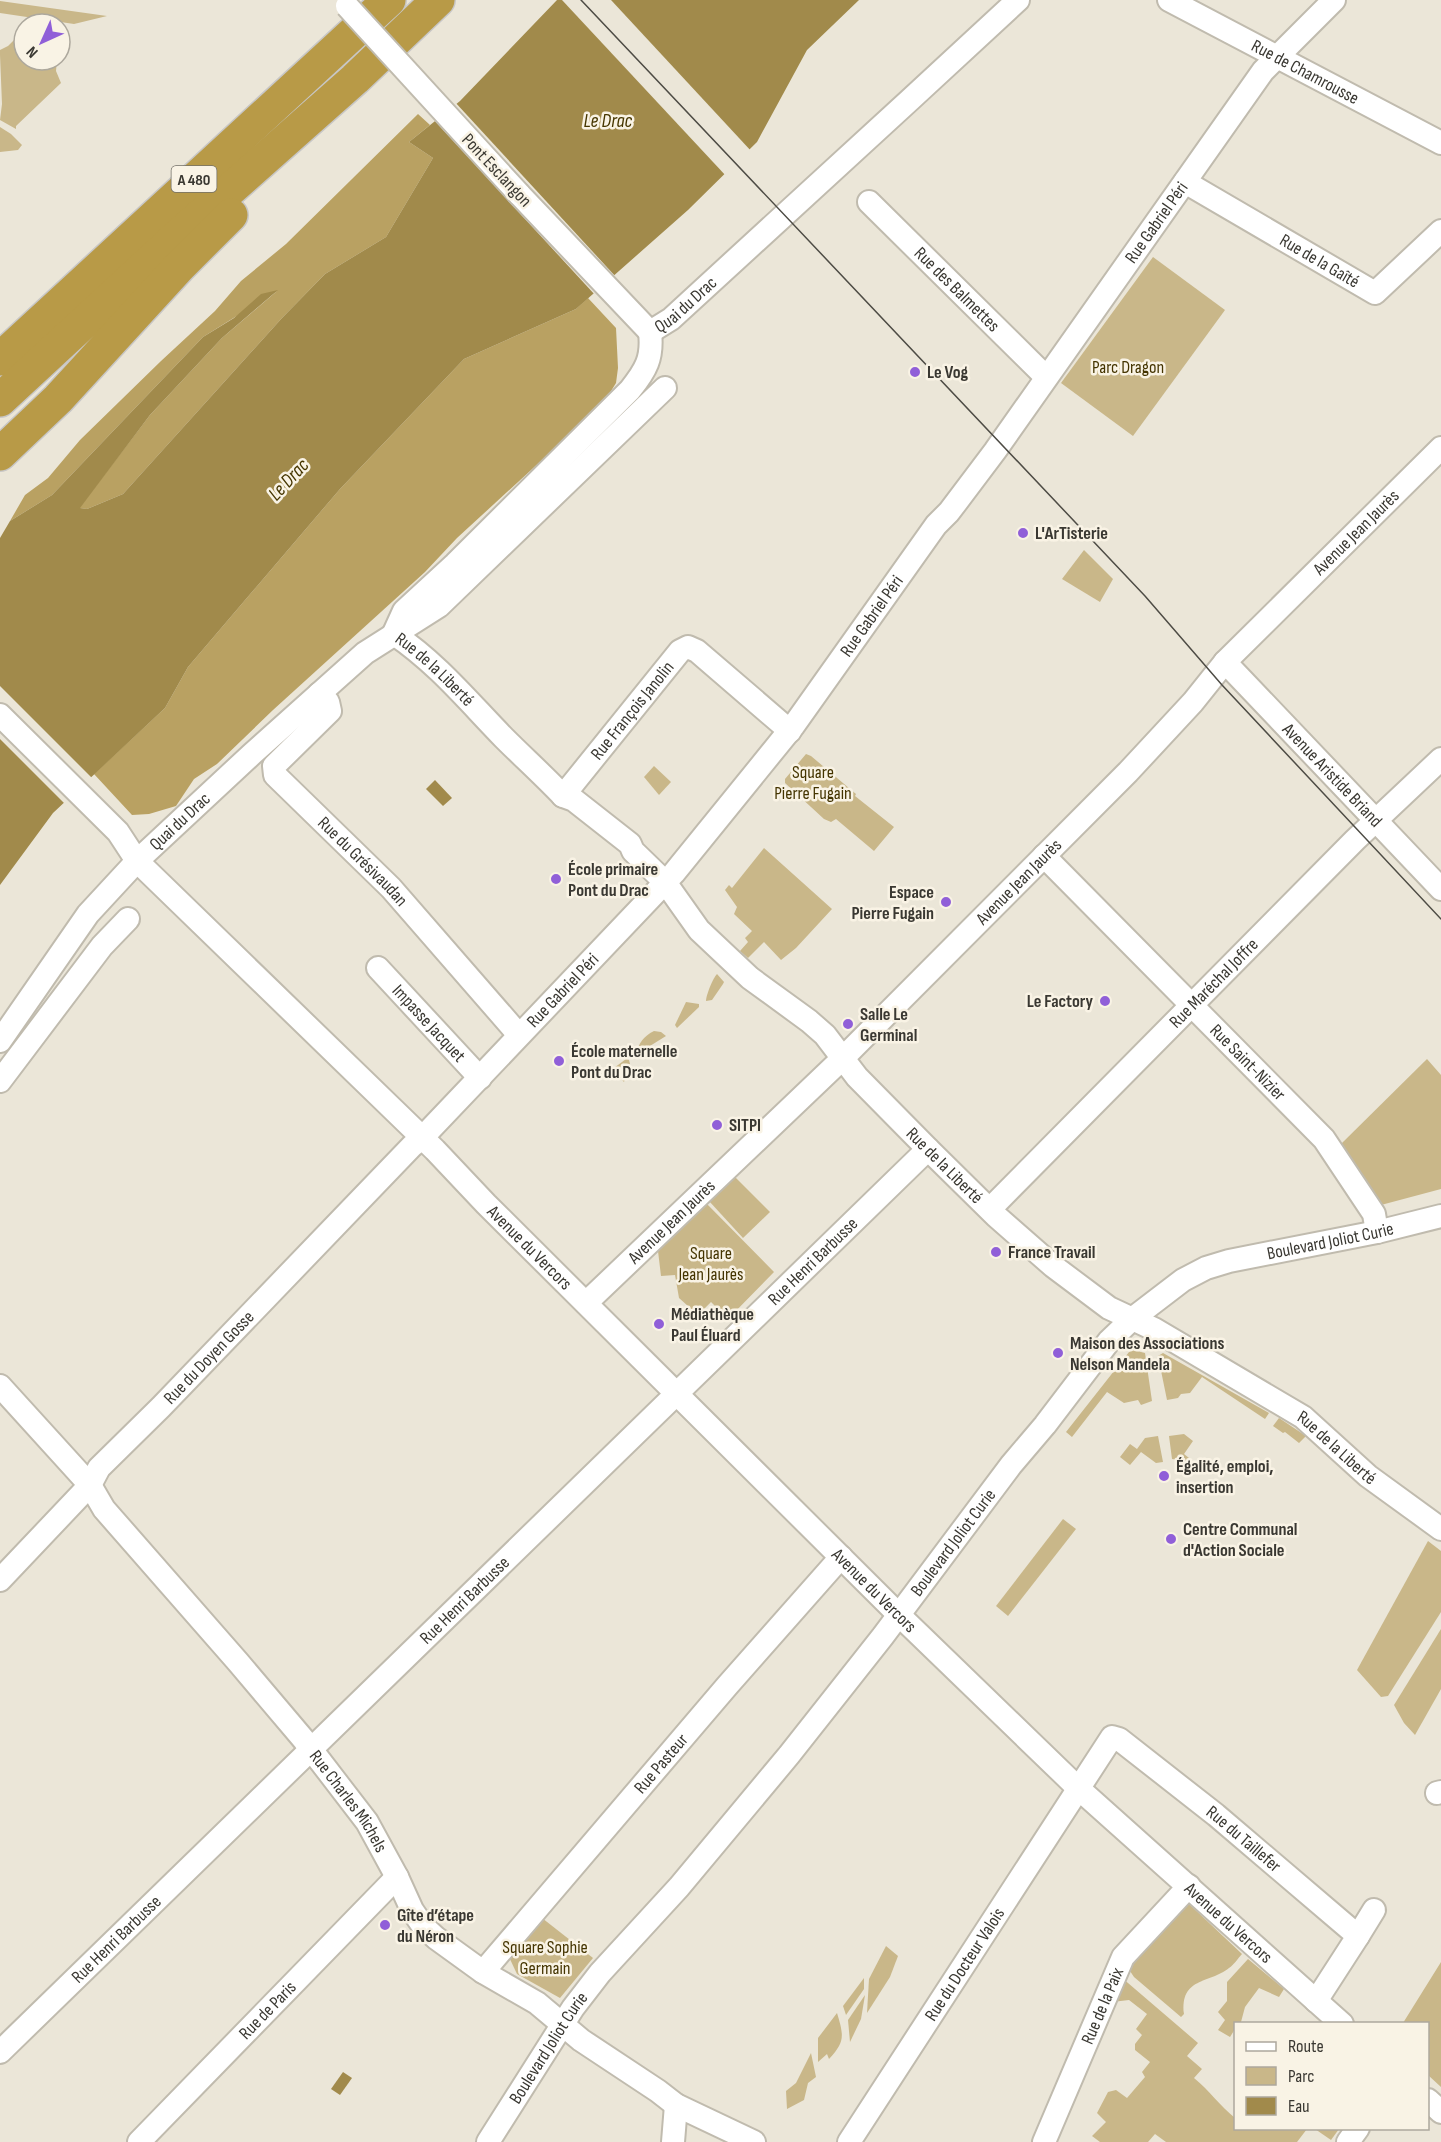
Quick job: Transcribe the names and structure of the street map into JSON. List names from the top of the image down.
{
  "streets": {
    "highway": ["A 480"],
    "street": [
      "Rue de Chamrousse",
      "Pont Esclangon",
      "Rue Gabriel Péri",
      "Rue de la Gaîté",
      "Rue des Balmettes",
      "Quai du Drac",
      "Avenue Jean Jaurès",
      "Rue de la Liberté",
      "Rue François Janolin",
      "Avenue Aristide Briand",
      "Rue du Grésivaudan",
      "Rue Maréchal Joffre",
      "Impasse Jacquet",
      "Rue Saint-Nizier",
      "Boulevard Joliot Curie",
      "Avenue du Vercors",
      "Rue Henri Barbusse",
      "Rue du Doyen Gosse",
      "Rue Pasteur",
      "Rue Charles Michels",
      "Rue du Taillefer",
      "Rue du Docteur Valois",
      "Rue de la Paix",
      "Rue de Paris"
    ]
  },
  "crossings": [
    ["Rue de Chamrousse", "Rue Gabriel Péri"],
    ["Pont Esclangon", "Quai du Drac"],
    ["Rue Gabriel Péri", "Rue de la Gaîté"],
    ["Rue Gabriel Péri", "Rue des Balmettes"],
    ["Rue Gabriel Péri", "Rue de la Liberté"],
    ["Rue Gabriel Péri", "Rue François Janolin"],
    ["Rue Gabriel Péri", "Rue du Grésivaudan"],
    ["Rue Gabriel Péri", "Impasse Jacquet"],
    ["Rue Gabriel Péri", "Avenue du Vercors"],
    ["Rue Gabriel Péri", "Rue du Doyen Gosse"],
    ["Quai du Drac", "Rue de la Liberté"],
    ["Quai du Drac", "Rue du Grésivaudan"],
    ["Quai du Drac", "Avenue du Vercors"],
    ["Avenue Jean Jaurès", "Rue de la Liberté"],
    ["Avenue Jean Jaurès", "Avenue Aristide Briand"],
    ["Avenue Jean Jaurès", "Rue Saint-Nizier"],
    ["Avenue Jean Jaurès", "Avenue du Vercors"],
    ["Rue de la Liberté", "Rue François Janolin"],
    ["Rue de la Liberté", "Rue Maréchal Joffre"],
    ["Rue de la Liberté", "Boulevard Joliot Curie"],
    ["Rue de la Liberté", "Rue Henri Barbusse"],
    ["Avenue Aristide Briand", "Rue Maréchal Joffre"],
    ["Rue Maréchal Joffre", "Rue Saint-Nizier"],
    ["Rue Saint-Nizier", "Boulevard Joliot Curie"],
    ["Boulevard Joliot Curie", "Avenue du Vercors"],
    ["Boulevard Joliot Curie", "Rue Charles Michels"],
    ["Avenue du Vercors", "Rue Henri Barbusse"],
    ["Avenue du Vercors", "Rue du Doyen Gosse"],
    ["Avenue du Vercors", "Rue Pasteur"],
    ["Avenue du Vercors", "Rue du Taillefer"],
    ["Avenue du Vercors", "Rue du Docteur Valois"],
    ["Avenue du Vercors", "Rue de la Paix"],
    ["Rue Henri Barbusse", "Rue Charles Michels"],
    ["Rue du Doyen Gosse", "Rue Charles Michels"],
    ["Rue Pasteur", "Rue Charles Michels"],
    ["Rue Charles Michels", "Rue de Paris"],
    ["Rue du Taillefer", "Rue du Docteur Valois"]
  ],
  "water": ["Le Drac"],
  "parks": [
    "Parc Dragon",
    "Square Pierre Fugain",
    "Square Jean Jaurès",
    "Square Sophie Germain"
  ],
  "places": [
    "Le Vog",
    "L'ArTisterie",
    "École primaire Pont du Drac",
    "Espace Pierre Fugain",
    "Le Factory",
    "Salle Le Germinal",
    "École maternelle Pont du Drac",
    "SITPI",
    "France Travail",
    "Médiathèque Paul Éluard",
    "Maison des Associations Nelson Mandela",
    "Égalité, emploi, insertion",
    "Centre Communal d'Action Sociale",
    "Gîte d’étape du Néron"
  ],
  "legend": ["Route", "Parc", "Eau"],
  "north": "bottom left"
}
